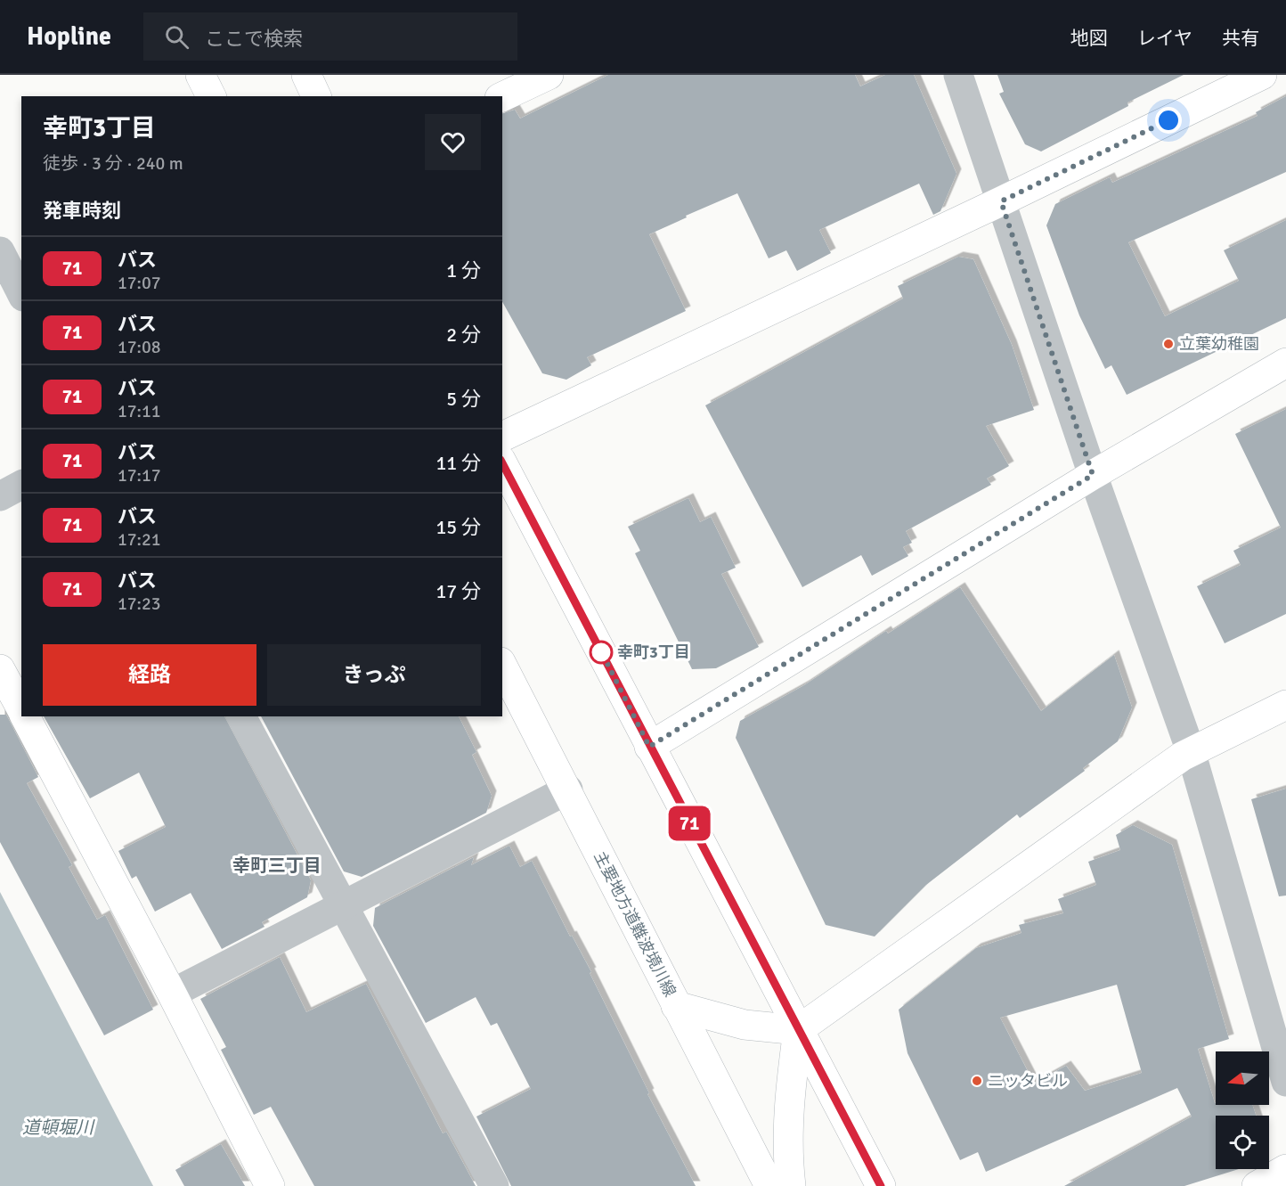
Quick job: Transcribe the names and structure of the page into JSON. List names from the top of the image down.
{
  "streets": {
    "street": ["主要地方道難波境川線"]
  },
  "districts": ["幸町三丁目"],
  "water": ["道頓堀川"],
  "places": ["立葉幼稚園", "幸町3丁目", "ニッタビル"],
  "lines": ["bus line 71"],
  "north": "left",
  "page": {
    "header": "Hopline",
    "search": "ここで検索",
    "nav": ["地図", "レイヤ", "共有"],
    "on_map": "71",
    "heading": [
      ["幸町3丁目", "徒歩 · 3 分 · 240 m"],
      "発車時刻"
    ],
    "list": [
      {
        "mark": "71",
        "name": "バス",
        "note": "17:07",
        "value": "1 分"
      },
      {
        "mark": "71",
        "name": "バス",
        "note": "17:08",
        "value": "2 分"
      },
      {
        "mark": "71",
        "name": "バス",
        "note": "17:11",
        "value": "5 分"
      },
      {
        "mark": "71",
        "name": "バス",
        "note": "17:17",
        "value": "11 分"
      },
      {
        "mark": "71",
        "name": "バス",
        "note": "17:21",
        "value": "15 分"
      },
      {
        "mark": "71",
        "name": "バス",
        "note": "17:23",
        "value": "17 分"
      }
    ],
    "buttons": ["経路", "きっぷ"]
  }
}
